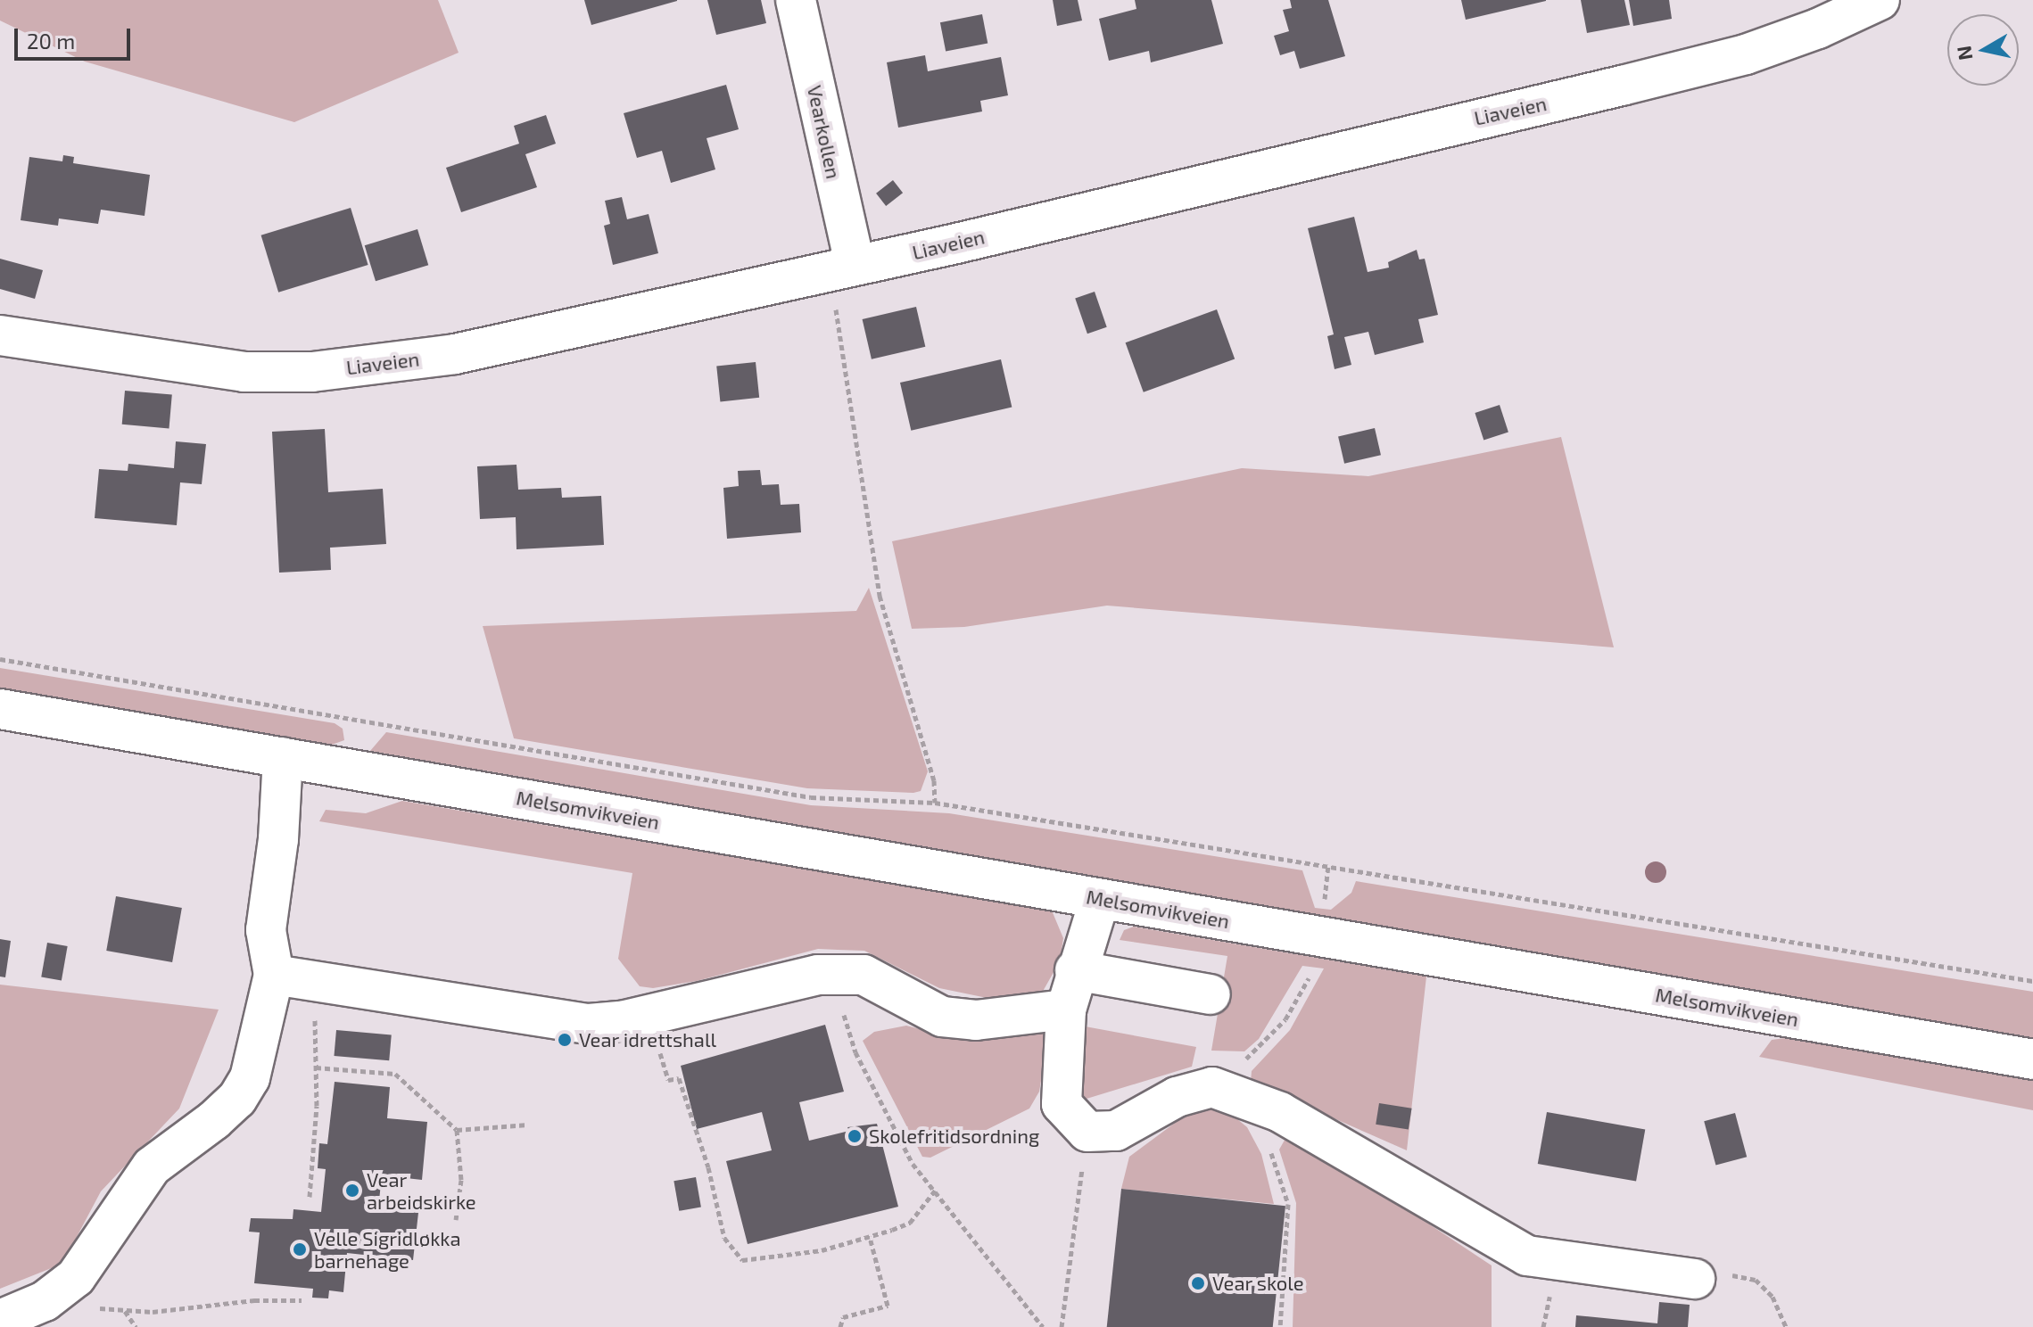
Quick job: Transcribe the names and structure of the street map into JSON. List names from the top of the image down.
{
  "streets": {
    "street": ["Liaveien", "Vearkollen", "Melsomvikveien"]
  },
  "crossings": [
    ["Liaveien", "Vearkollen"]
  ],
  "places": [
    "Vear idrettshall",
    "Skolefritidsordning",
    "Vear arbeidskirke",
    "Velle Sigridløkka barnehage",
    "Vear skole"
  ],
  "scale_bar": "20 m",
  "north": "left"
}
